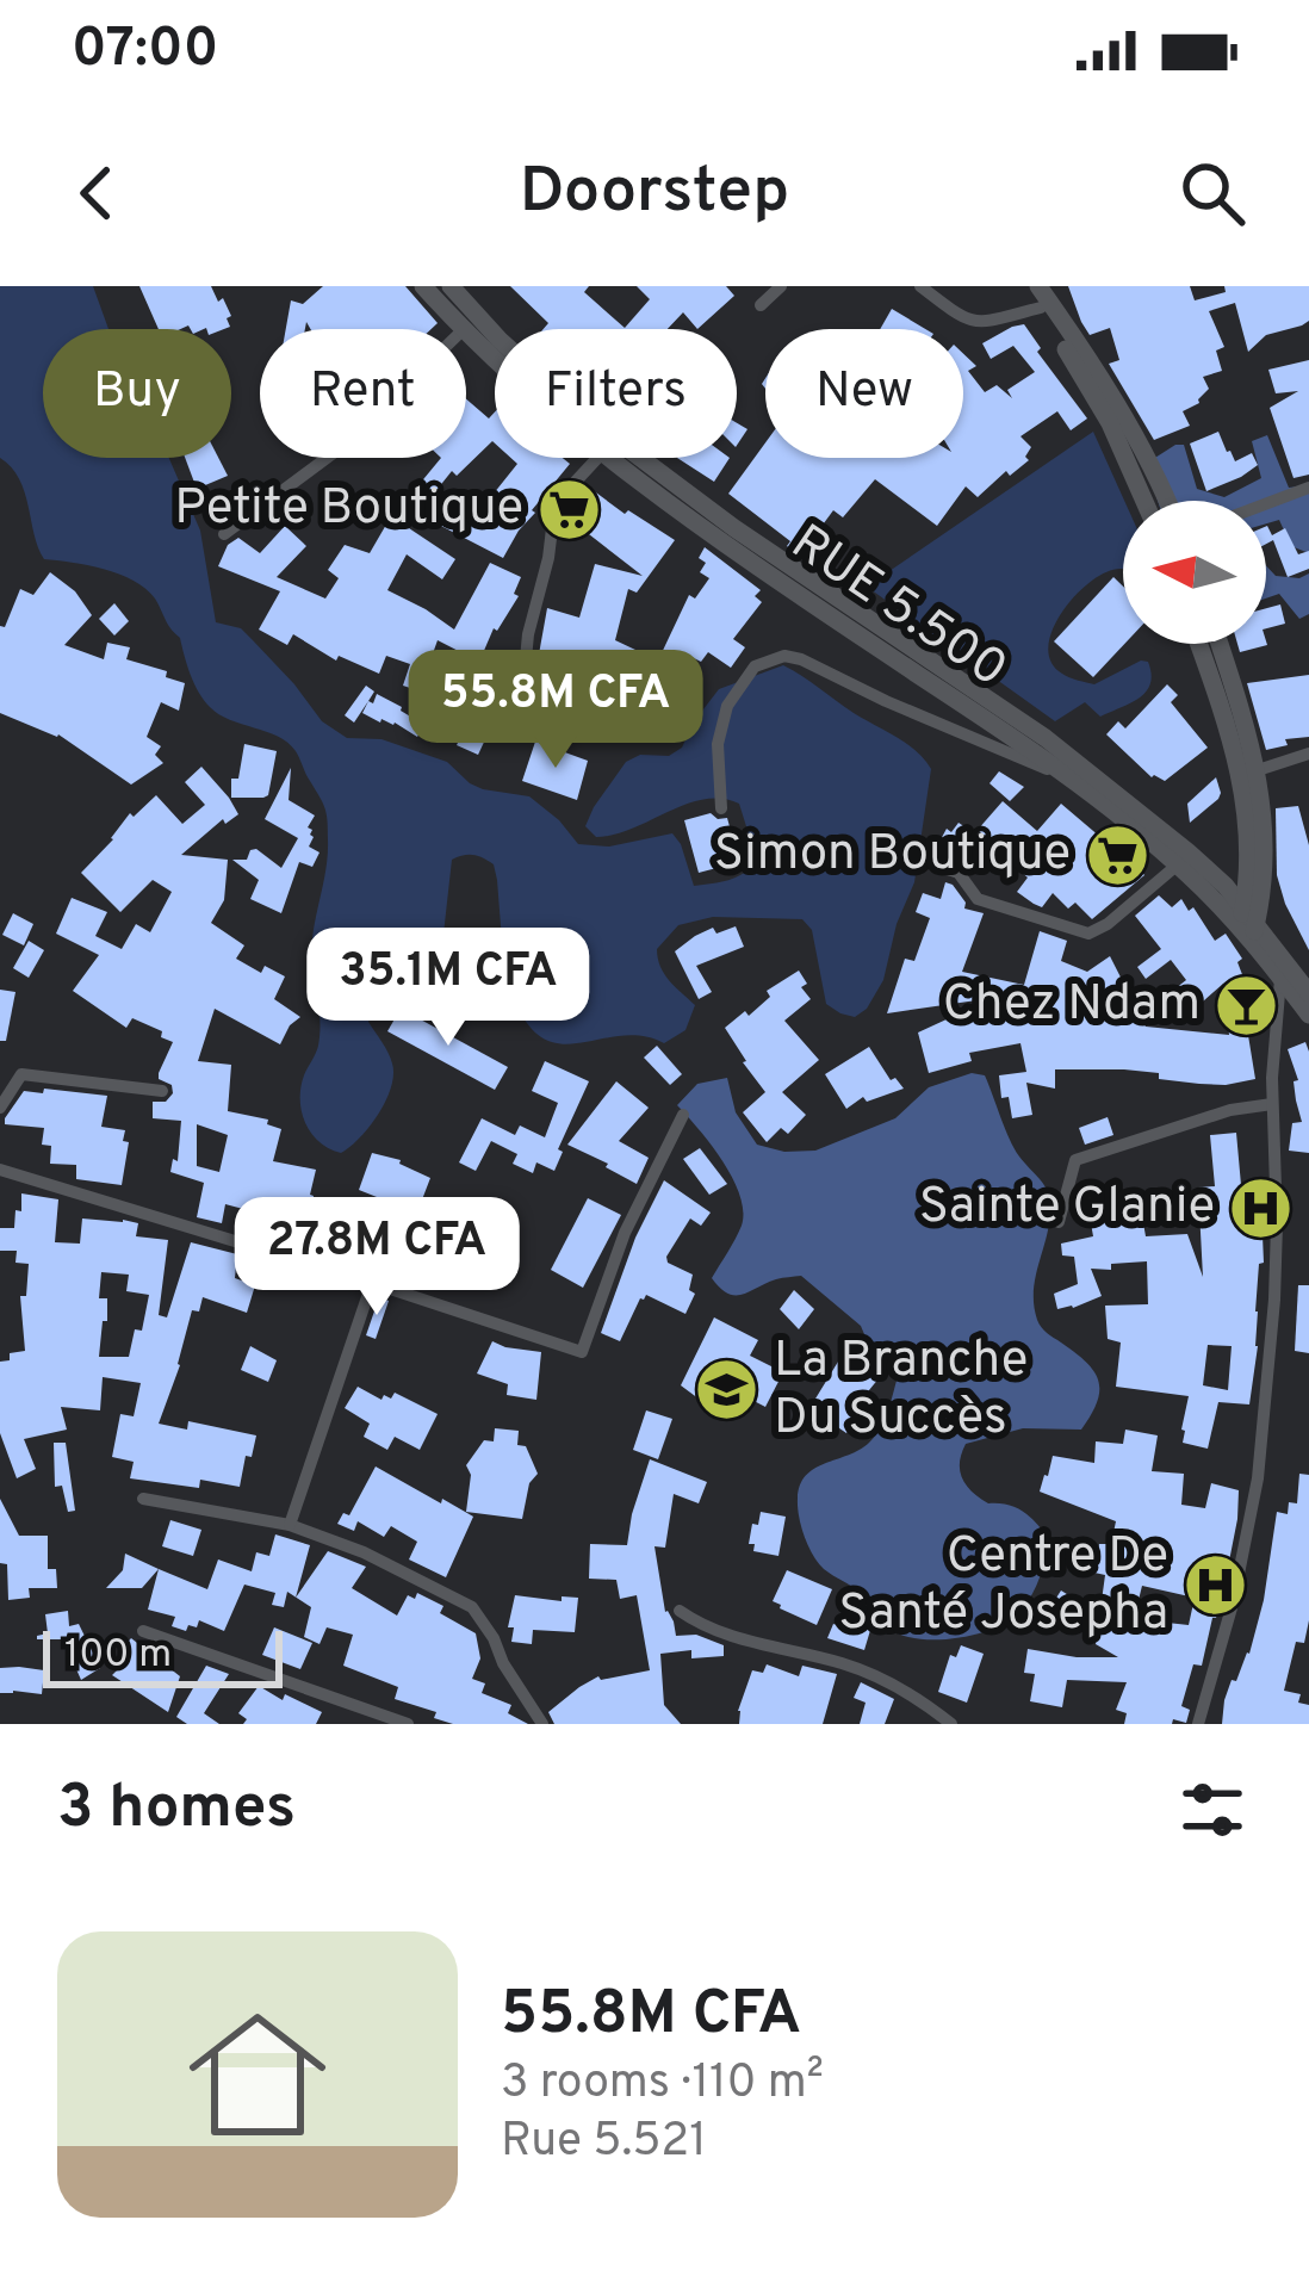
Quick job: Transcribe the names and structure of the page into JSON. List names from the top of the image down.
{
  "streets": {
    "main road": ["RUE 5.500"]
  },
  "places": {
    "supermarket": ["Petite Boutique", "Simon Boutique"],
    "bar": ["Chez Ndam"],
    "hospital": ["Sainte Glanie", "Centre De Santé Josepha"],
    "school or university": ["La Branche Du Succès"]
  },
  "scale_bar": "100 m",
  "north": "left",
  "page": {
    "status": "07:00",
    "header": "Doorstep",
    "chip": [
      "Buy",
      "Rent",
      "Filters",
      "New"
    ],
    "price": ["55.8M CFA", "35.1M CFA", "27.8M CFA"],
    "scale": "100 m",
    "heading": "3 homes",
    "list": [
      {
        "name": "55.8M CFA",
        "note": "3 rooms · 110 m² · Rue 5.521"
      }
    ]
  }
}
